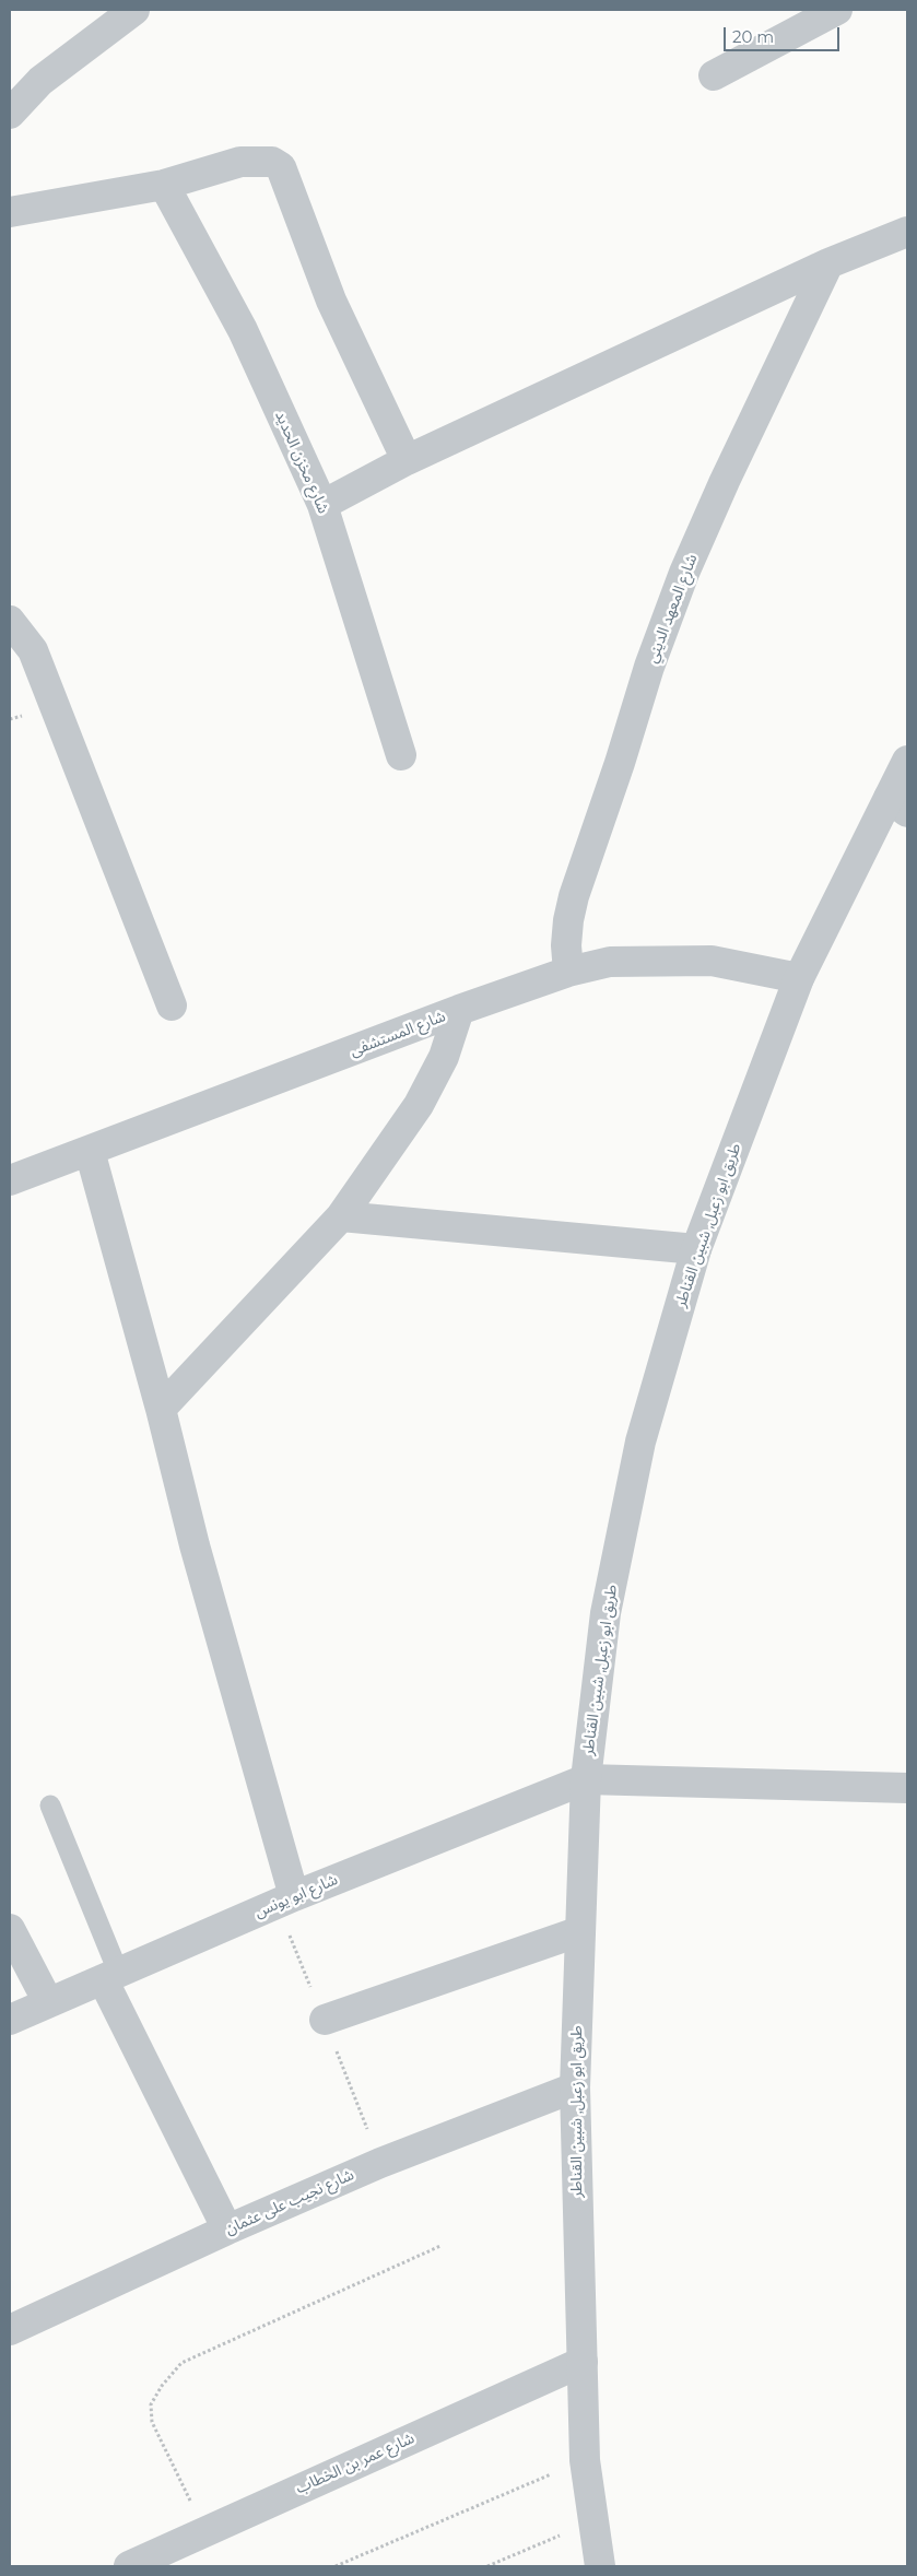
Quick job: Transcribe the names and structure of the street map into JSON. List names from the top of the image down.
{
  "streets": {
    "street": [
      "شارع مخزن الحديد",
      "شارع المعهد الديني",
      "شارع المستشفى",
      "طريق ابو زعبل, شبين القناطر",
      "شارع ابو يونس",
      "شارع نجيب على عثمان",
      "شارع عمر بن الخطاب"
    ]
  },
  "crossings": [
    ["شارع المعهد الديني", "شارع المستشفى"],
    ["شارع المستشفى", "طريق ابو زعبل, شبين القناطر"],
    ["طريق ابو زعبل, شبين القناطر", "شارع ابو يونس"],
    ["طريق ابو زعبل, شبين القناطر", "شارع نجيب على عثمان"],
    ["طريق ابو زعبل, شبين القناطر", "شارع عمر بن الخطاب"]
  ],
  "scale_bar": "20 m"
}
